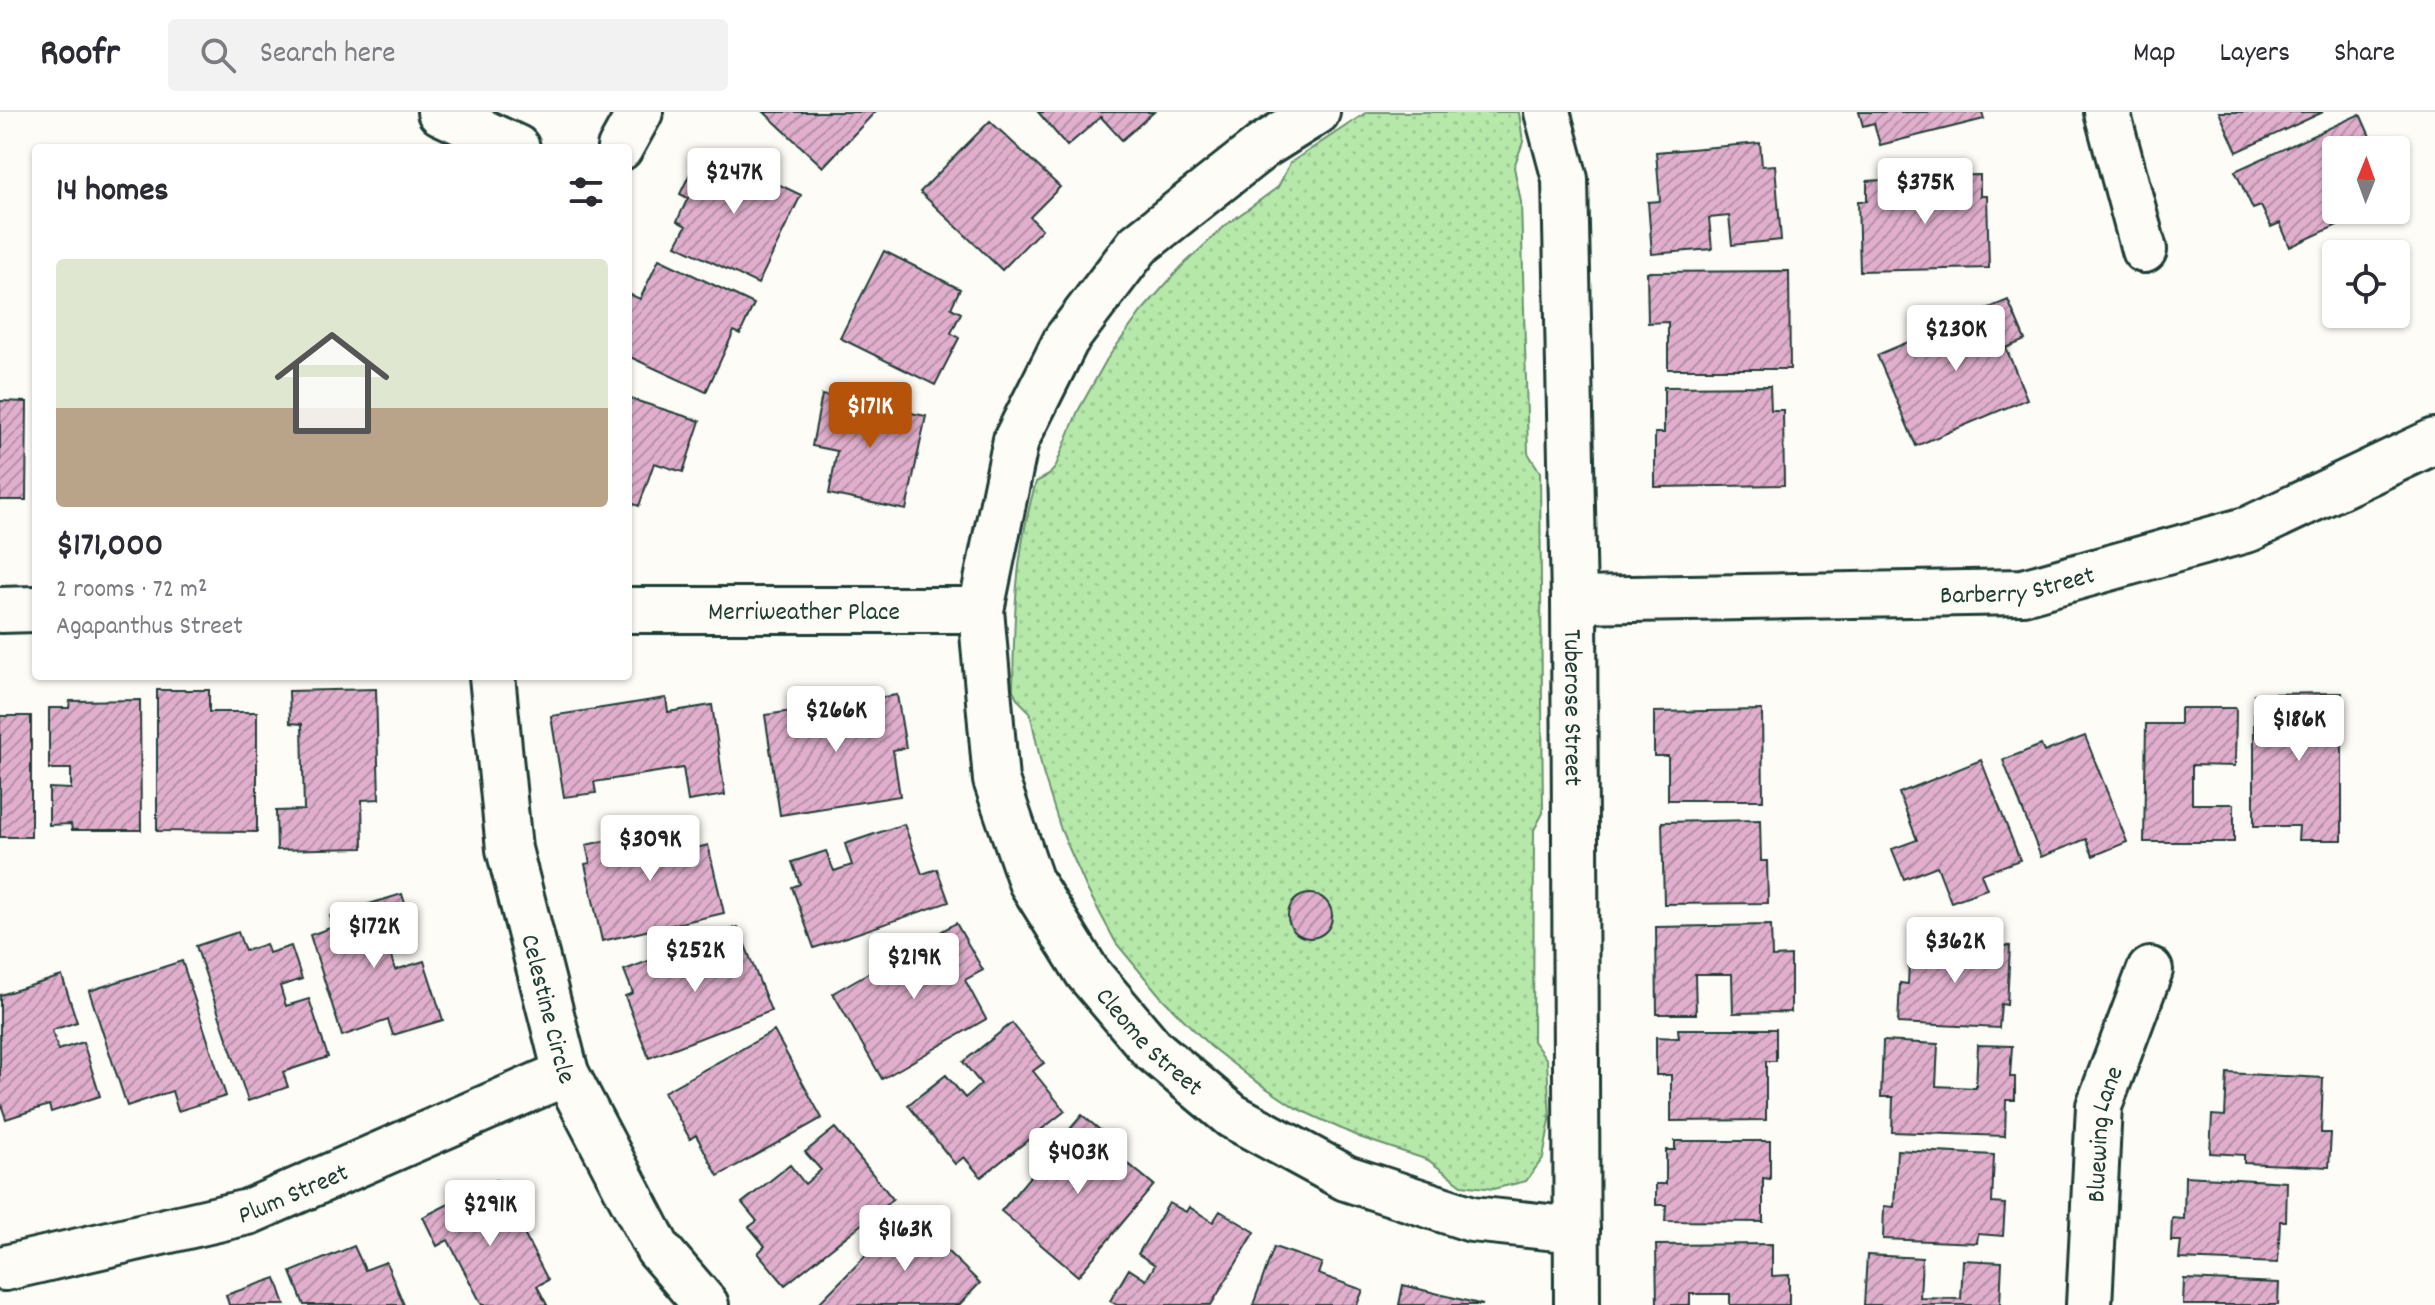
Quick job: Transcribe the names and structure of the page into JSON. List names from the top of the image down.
{
  "streets": {
    "street": [
      "Barberry Street",
      "Merriweather Place",
      "Tuberose Street",
      "Celestine Circle",
      "Cleome Street",
      "Bluewing Lane",
      "Plum Street"
    ]
  },
  "crossings": [
    ["Barberry Street", "Tuberose Street"],
    ["Merriweather Place", "Cleome Street"],
    ["Tuberose Street", "Cleome Street"],
    ["Celestine Circle", "Plum Street"]
  ],
  "north": "top",
  "page": {
    "header": "Roofr",
    "search": "Search here",
    "nav": ["Map", "Layers", "Share"],
    "heading": "14 homes",
    "price": [
      "$247K",
      "$375K",
      "$230K",
      "$171K",
      "$266K",
      "$186K",
      "$309K",
      "$172K",
      "$362K",
      "$252K",
      "$219K",
      "$403K",
      "$291K",
      "$163K"
    ],
    "list": [
      {
        "name": "$171,000",
        "note": "2 rooms · 72 m² · Agapanthus Street"
      }
    ]
  }
}
